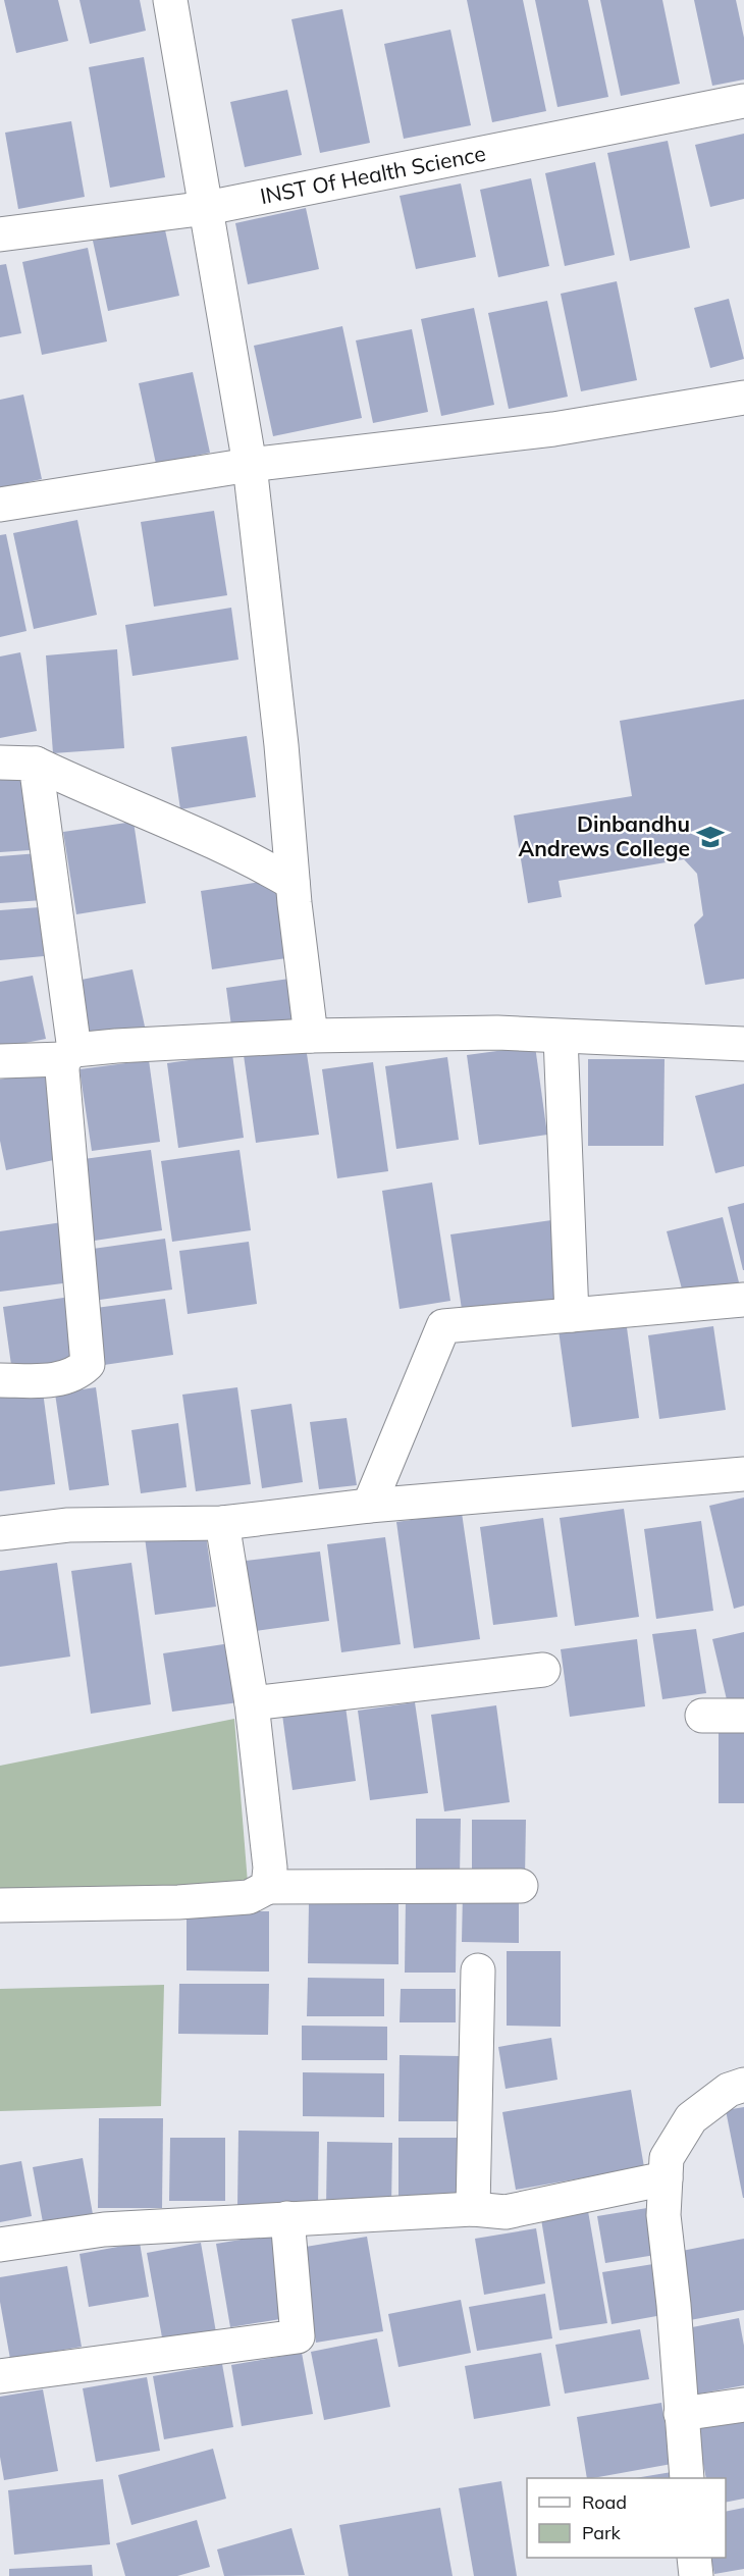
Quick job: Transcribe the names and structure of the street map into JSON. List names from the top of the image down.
{
  "streets": {
    "street": ["INST Of Health Science"]
  },
  "places": {
    "school or university": ["Dinbandhu Andrews College"]
  },
  "legend": ["Road", "Park"]
}
